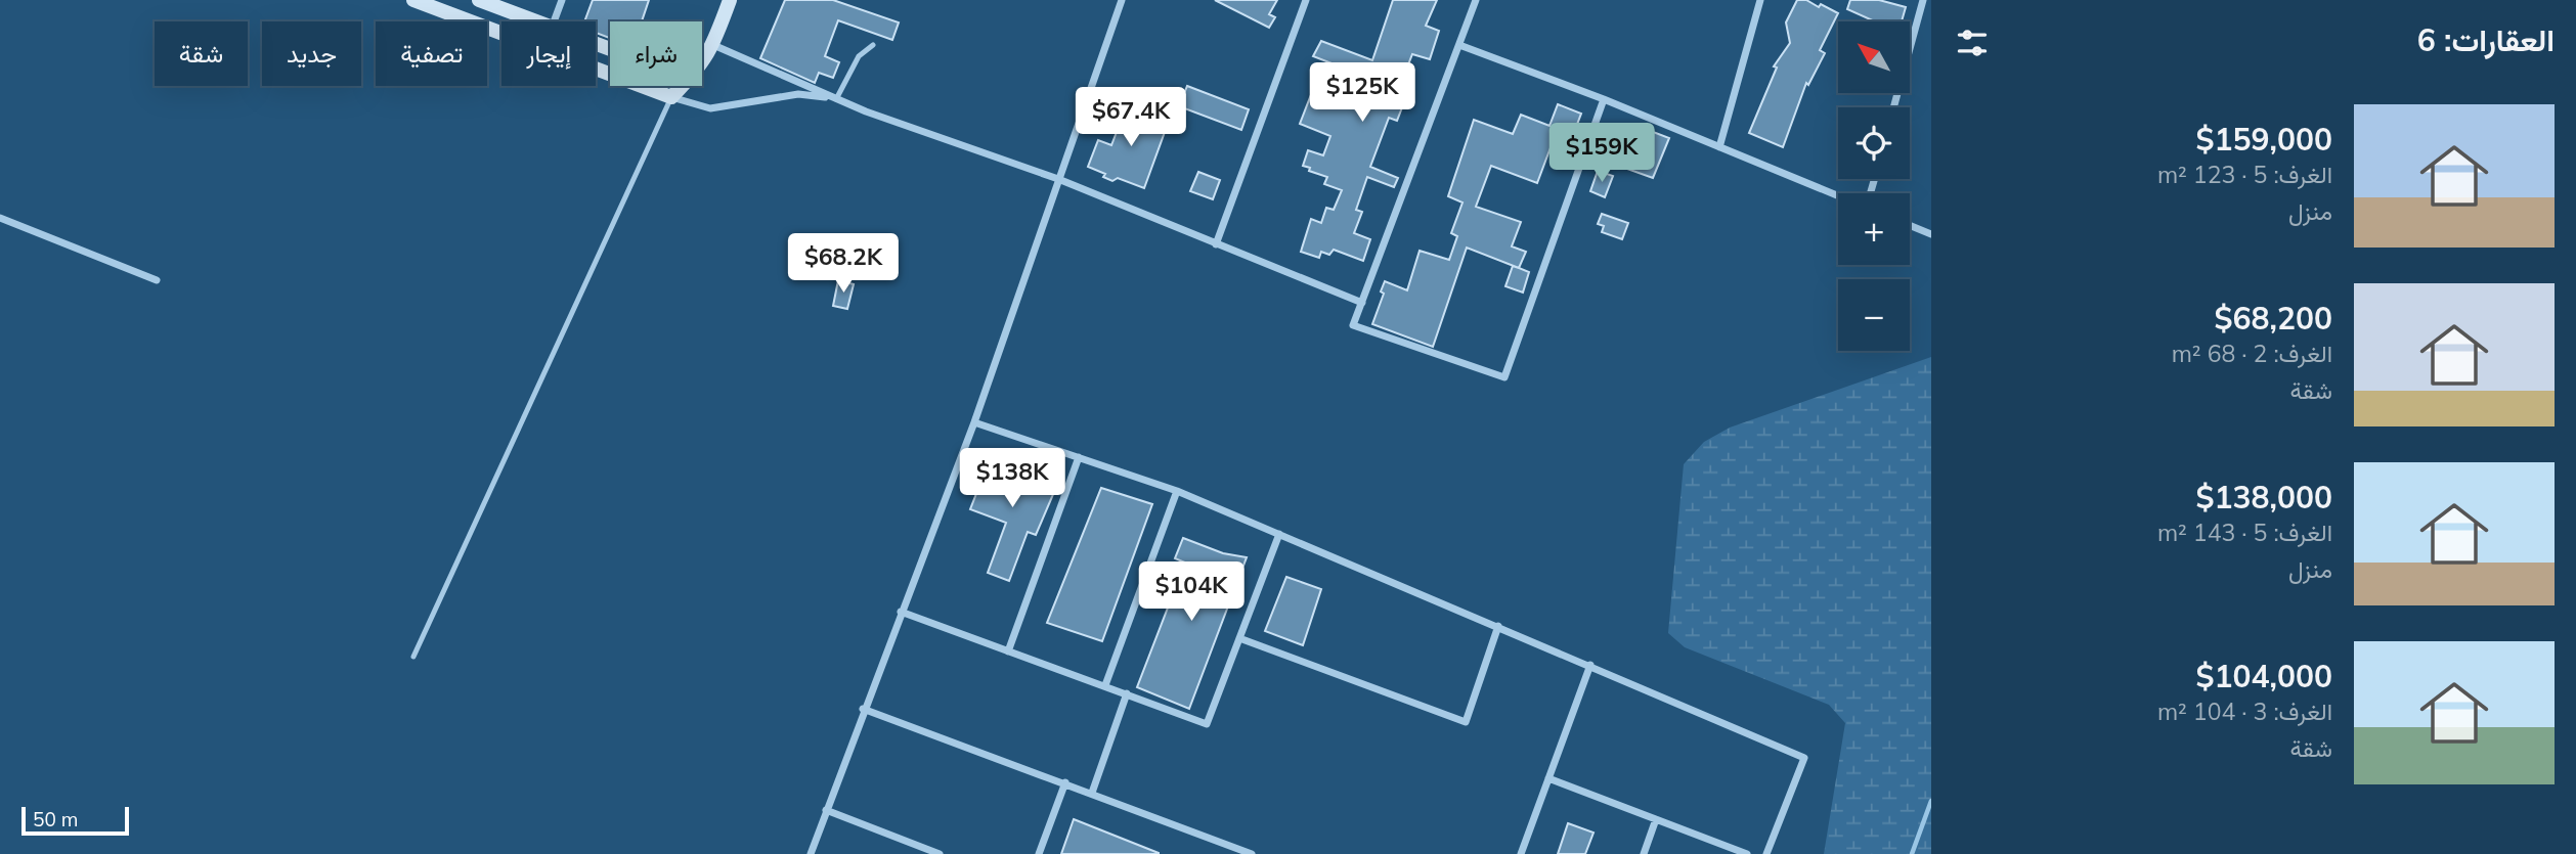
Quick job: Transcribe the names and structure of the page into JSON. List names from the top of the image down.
{
  "scale_bar": "50 m",
  "north": "top left",
  "page": {
    "heading": "العقارات: 6",
    "map_buttons": ["+", "−"],
    "chip": [
      "شراء",
      "إيجار",
      "تصفية",
      "جديد",
      "شقة"
    ],
    "price": [
      "$125K",
      "$67.4K",
      "$159K",
      "$68.2K",
      "$138K",
      "$104K"
    ],
    "list": [
      {
        "name": "$159,000",
        "note": "الغرف: 5 · 123 m² · منزل"
      },
      {
        "name": "$68,200",
        "note": "الغرف: 2 · 68 m² · شقة"
      },
      {
        "name": "$138,000",
        "note": "الغرف: 5 · 143 m² · منزل"
      },
      {
        "name": "$104,000",
        "note": "الغرف: 3 · 104 m² · شقة"
      }
    ],
    "scale": "50 m"
  }
}
